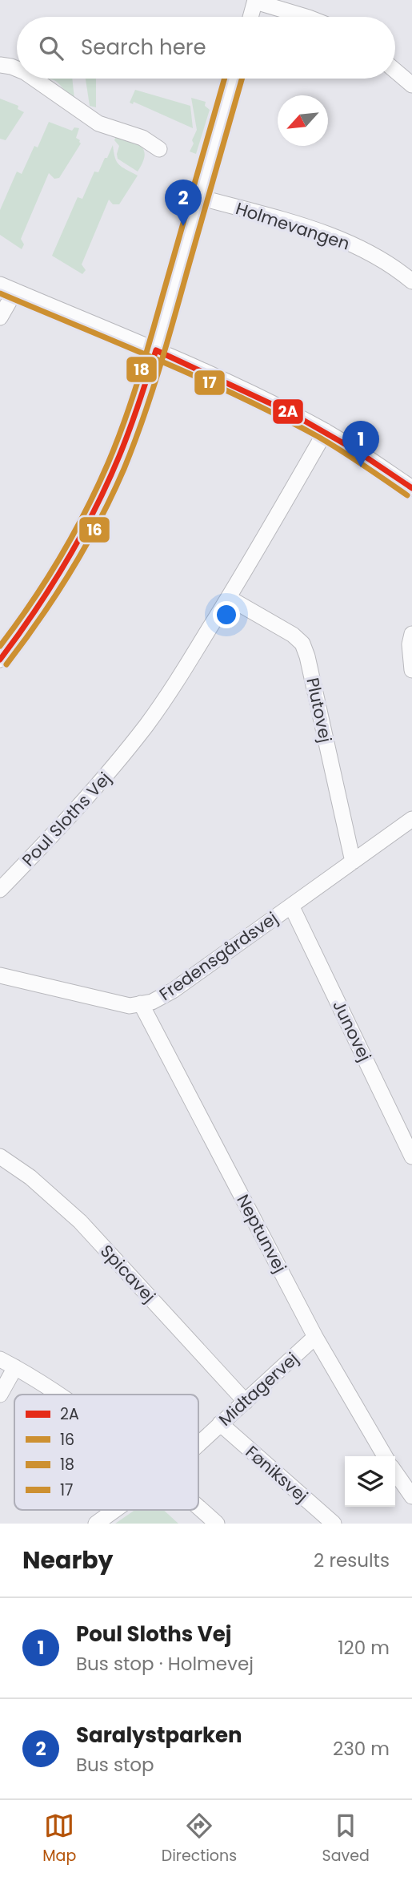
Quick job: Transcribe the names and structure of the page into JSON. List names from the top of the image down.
{
  "streets": {
    "street": [
      "Holmevangen",
      "Plutovej",
      "Poul Sloths Vej",
      "Fredensgårdsvej",
      "Junovej",
      "Neptunvej",
      "Spicavej",
      "Midtagervej",
      "Føniksvej"
    ]
  },
  "crossings": [
    ["Plutovej", "Poul Sloths Vej"],
    ["Plutovej", "Fredensgårdsvej"],
    ["Fredensgårdsvej", "Junovej"],
    ["Fredensgårdsvej", "Neptunvej"],
    ["Neptunvej", "Midtagervej"],
    ["Spicavej", "Midtagervej"],
    ["Midtagervej", "Føniksvej"]
  ],
  "lines": [
    "transit line 16",
    "transit line 18",
    "transit line 17",
    "transit line 2A"
  ],
  "legend": [
    "2A",
    "16",
    "18",
    "17"
  ],
  "north": "bottom left",
  "page": {
    "search": "Search here",
    "pins": ["2", "1"],
    "heading": ["Nearby", "2 results"],
    "list": [
      {
        "mark": "1",
        "name": "Poul Sloths Vej",
        "note": "Bus stop · Holmevej",
        "value": "120 m"
      },
      {
        "mark": "2",
        "name": "Saralystparken",
        "note": "Bus stop",
        "value": "230 m"
      }
    ],
    "nav": ["Map", "Directions", "Saved"]
  }
}
